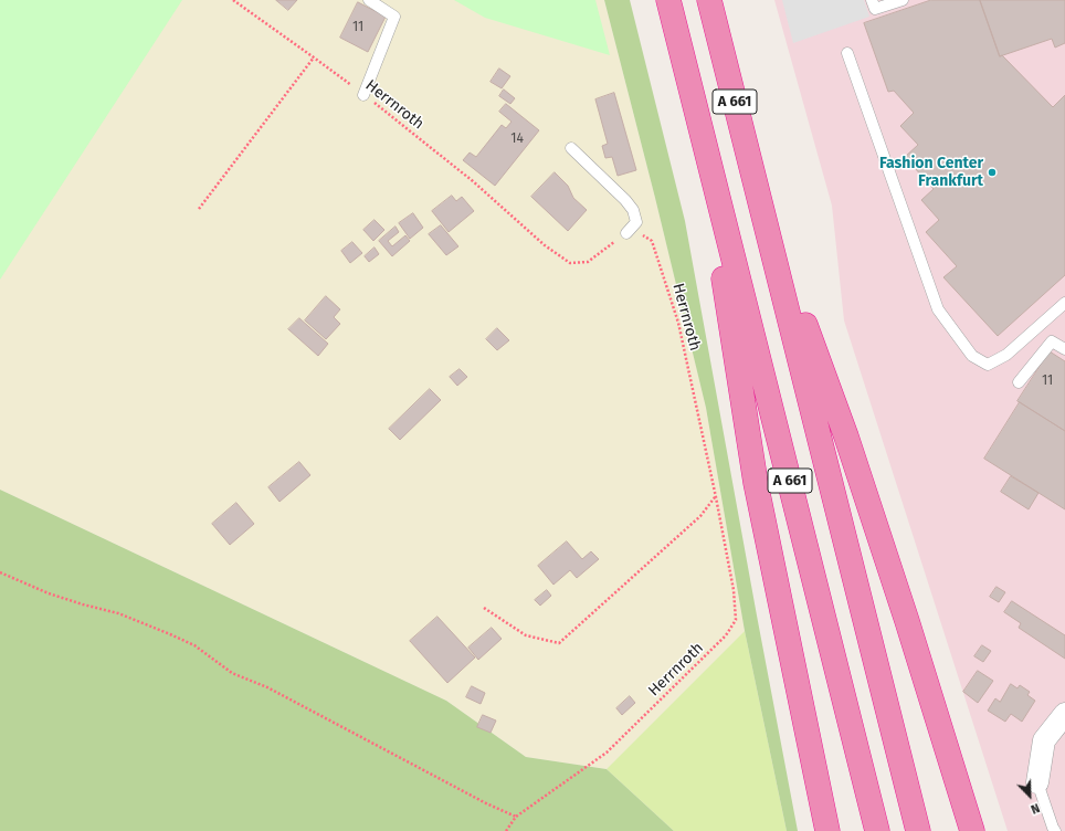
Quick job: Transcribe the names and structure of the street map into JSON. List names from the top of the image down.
{
  "streets": {
    "highway": ["A 661"],
    "path": ["Herrnroth"]
  },
  "places": ["Fashion Center Frankfurt"],
  "house_numbers": ["11", "14", "11"],
  "north": "bottom right"
}
